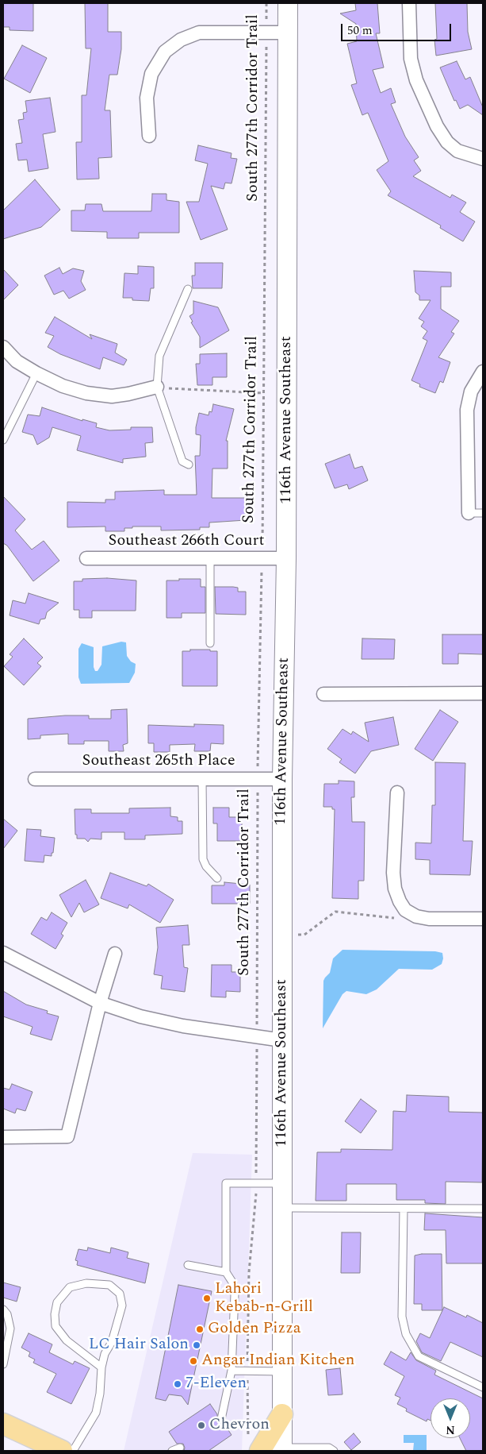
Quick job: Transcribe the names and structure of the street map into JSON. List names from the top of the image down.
{
  "streets": {
    "main road": ["116th Avenue Southeast"],
    "street": ["Southeast 266th Court", "Southeast 265th Place"],
    "path": ["South 277th Corridor Trail"]
  },
  "crossings": [
    ["South 277th Corridor Trail", "Southeast 266th Court"],
    ["South 277th Corridor Trail", "Southeast 265th Place"],
    ["116th Avenue Southeast", "Southeast 266th Court"],
    ["116th Avenue Southeast", "Southeast 265th Place"]
  ],
  "places": [
    "Lahori Kebab-n-Grill",
    "Golden Pizza",
    "LC Hair Salon",
    "Angar Indian Kitchen",
    "7-Eleven",
    "Chevron"
  ],
  "scale_bar": "50 m",
  "north": "bottom"
}
